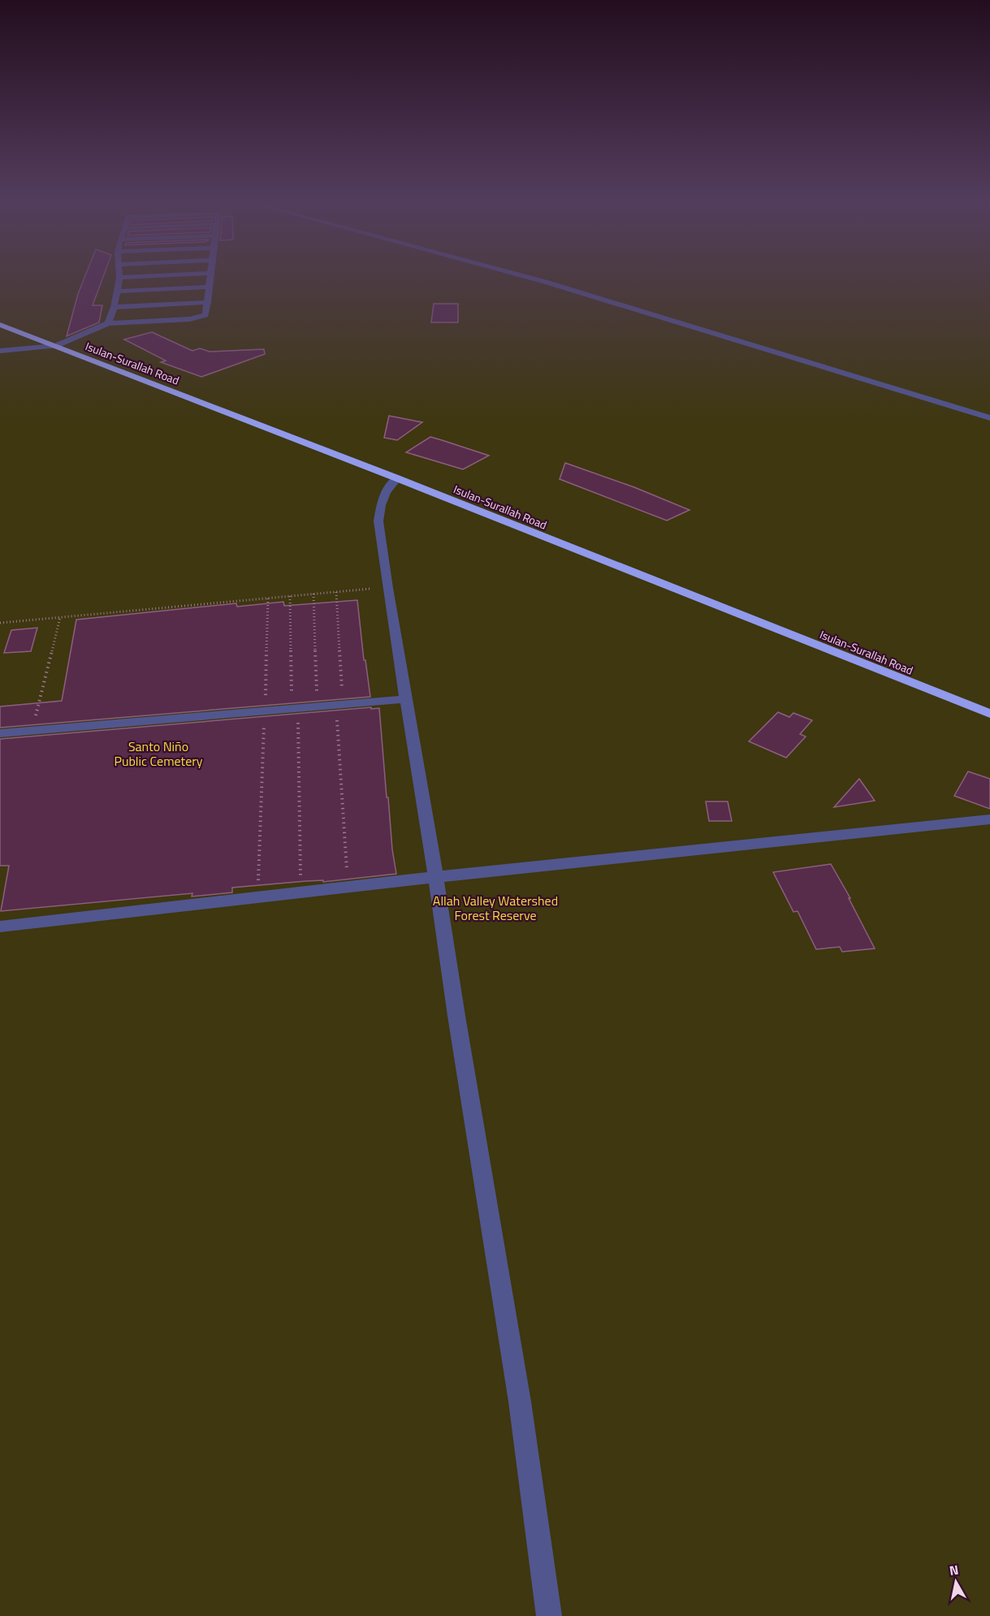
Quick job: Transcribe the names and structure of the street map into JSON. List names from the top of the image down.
{
  "streets": {
    "highway": ["Isulan-Surallah Road"]
  },
  "parks": ["Santo Niño Public Cemetery", "Allah Valley Watershed Forest Reserve"],
  "north": "top"
}
